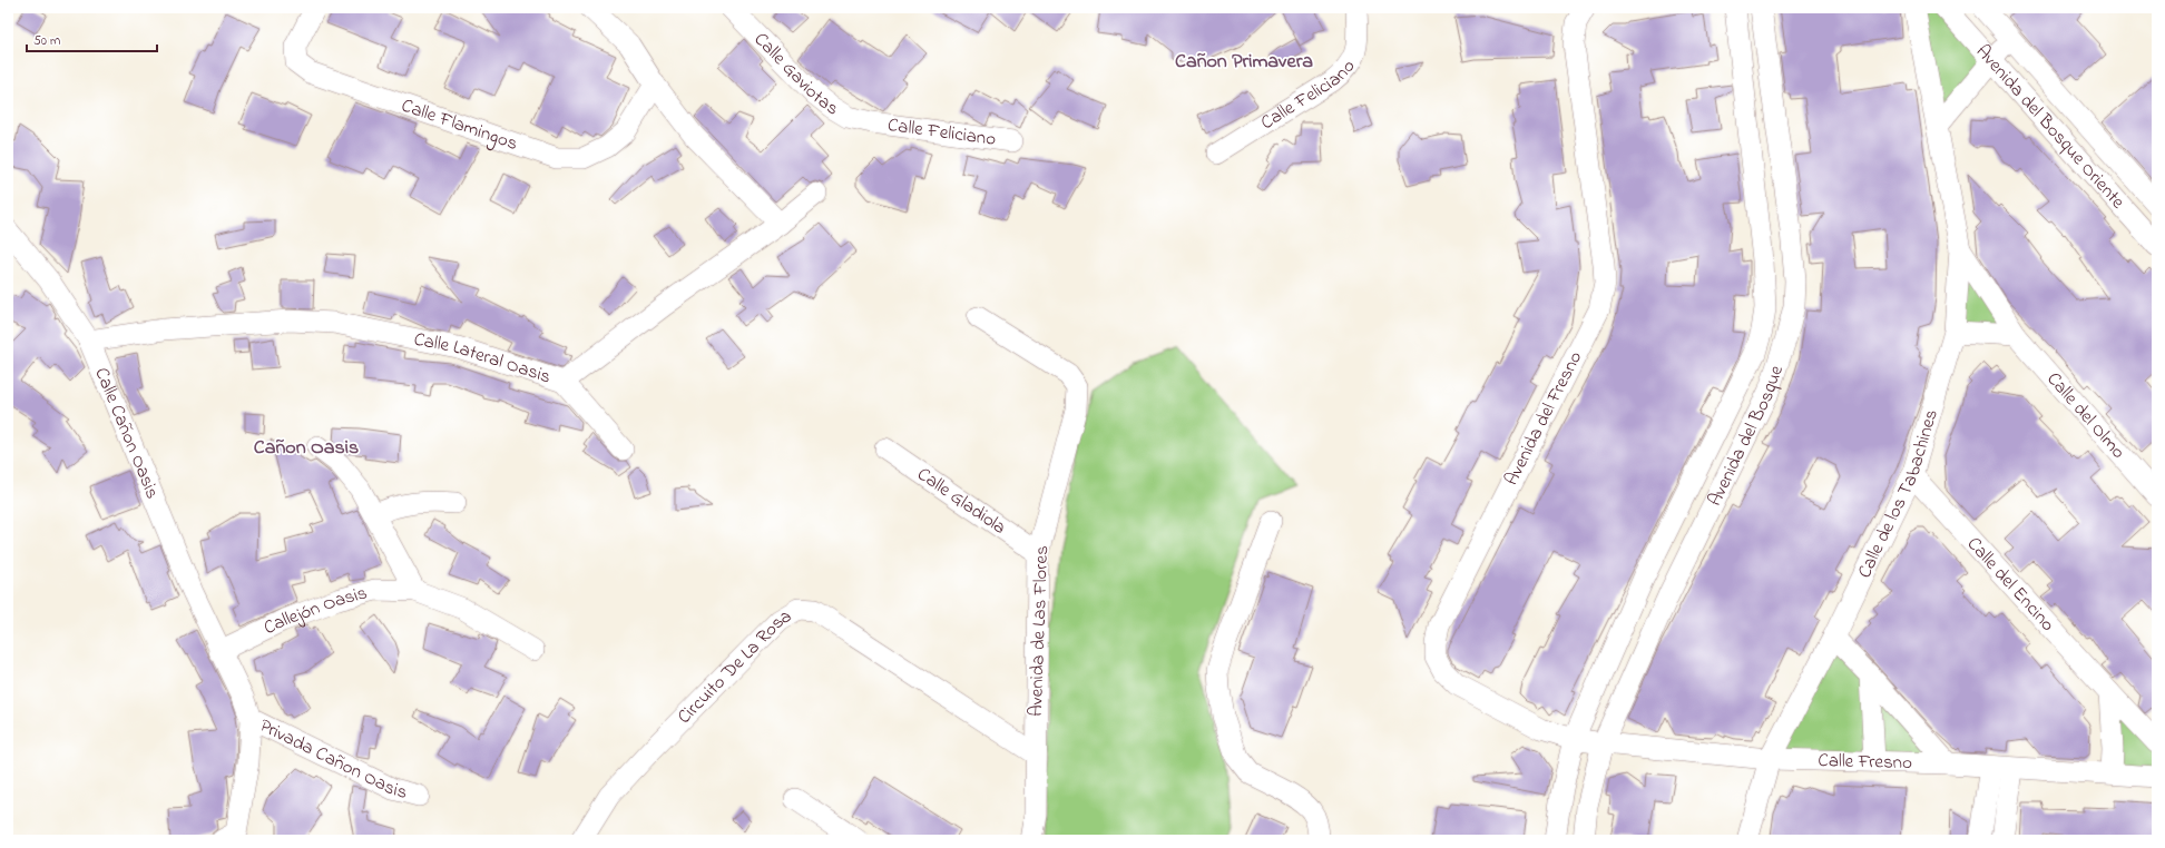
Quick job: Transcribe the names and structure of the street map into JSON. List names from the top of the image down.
{
  "streets": {
    "street": [
      "Calle Gaviotas",
      "Calle Feliciano",
      "Calle Flamingos",
      "Avenida del Bosque Oriente",
      "Calle Lateral Oasis",
      "Calle del Olmo",
      "Avenida del Fresno",
      "Calle Cañon Oasis",
      "Avenida del Bosque",
      "Calle de los Tabachines",
      "Calle Gladiola",
      "Calle del Encino",
      "Callejón Oasis",
      "Avenida de Las Flores",
      "Circuito De La Rosa",
      "Privada Cañon Oasis",
      "Calle Fresno"
    ]
  },
  "crossings": [
    ["Calle Gaviotas", "Calle Feliciano"],
    ["Calle Lateral Oasis", "Calle Cañon Oasis"],
    ["Calle del Olmo", "Calle de los Tabachines"],
    ["Avenida del Fresno", "Avenida del Bosque"],
    ["Avenida del Fresno", "Calle Fresno"],
    ["Calle Cañon Oasis", "Callejón Oasis"],
    ["Avenida del Bosque", "Calle Fresno"],
    ["Calle de los Tabachines", "Calle del Encino"],
    ["Calle de los Tabachines", "Calle Fresno"],
    ["Calle Gladiola", "Avenida de Las Flores"],
    ["Avenida de Las Flores", "Circuito De La Rosa"]
  ],
  "districts": ["Cañon Primavera", "Cañon Oasis"],
  "scale_bar": "50 m"
}
